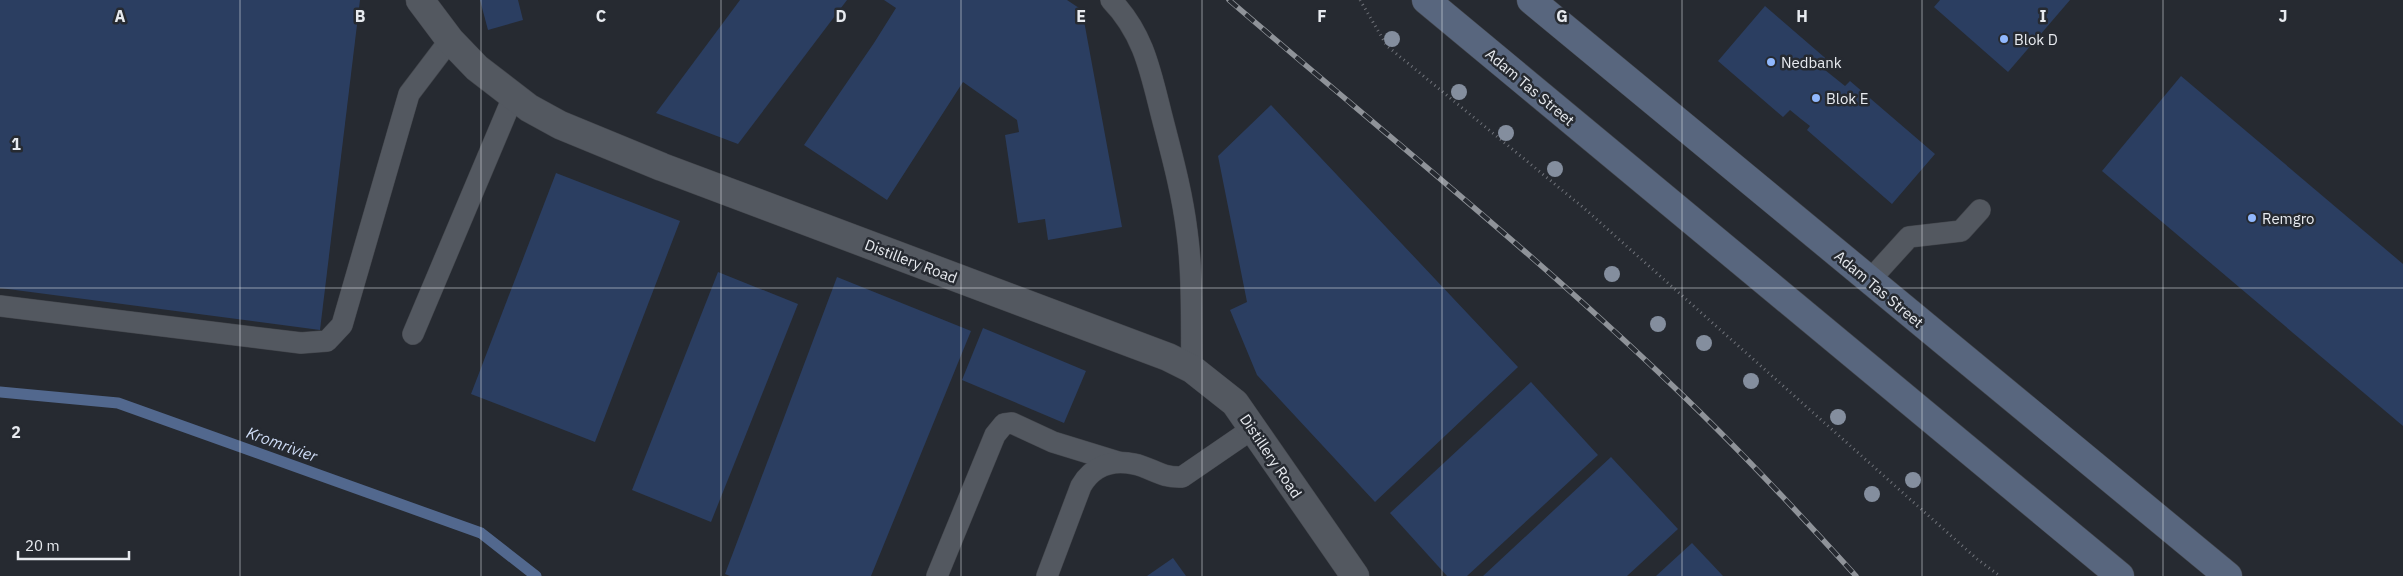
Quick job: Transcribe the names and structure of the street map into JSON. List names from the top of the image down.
{
  "streets": {
    "main road": ["Adam Tas Street"],
    "street": ["Distillery Road"]
  },
  "water": ["Kromrivier"],
  "places": [
    "Blok D",
    "Nedbank",
    "Blok E",
    "Remgro"
  ],
  "scale_bar": "20 m",
  "grid": {
    "columns": [
      "A",
      "B",
      "C",
      "D",
      "E",
      "F",
      "G",
      "H",
      "I",
      "J"
    ],
    "rows": ["1", "2"]
  }
}
